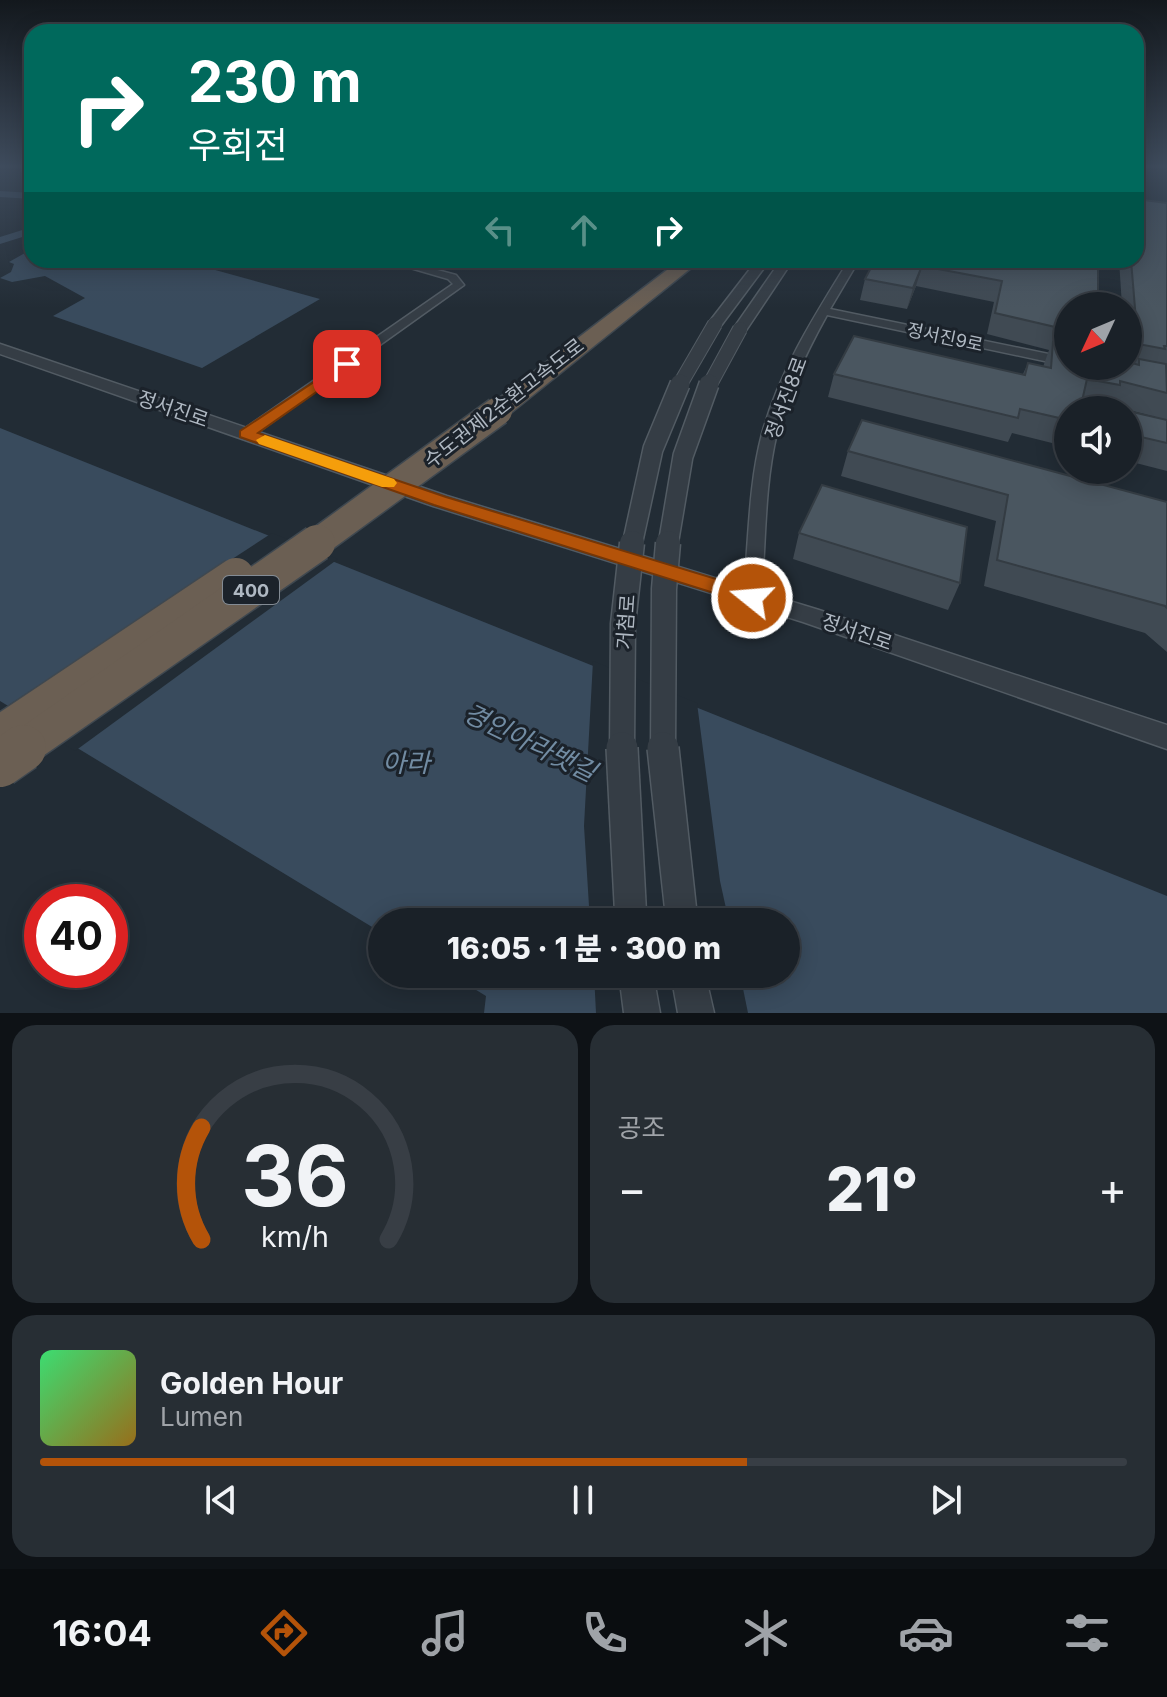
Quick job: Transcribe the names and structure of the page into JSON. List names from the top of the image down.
{
  "streets": {
    "highway": ["수도권제2순환고속도로", "400"],
    "street": [
      "정서진9로",
      "정서진8로",
      "정서진로",
      "거첨로"
    ]
  },
  "crossings": [
    ["정서진9로", "정서진8로"],
    ["정서진8로", "정서진로"]
  ],
  "water": ["경인아라뱃길", "아라"],
  "north": "bottom left",
  "page": {
    "turn": ["230 m", "우회전"],
    "limit": "40",
    "trip": "16:05 · 1 분 · 300 m",
    "tile": "공조",
    "heat": ["−", "21°", "+"],
    "song": ["Golden Hour", "Lumen"],
    "tabs": "16:04",
    "gauge": ["36", "km/h"]
  }
}
